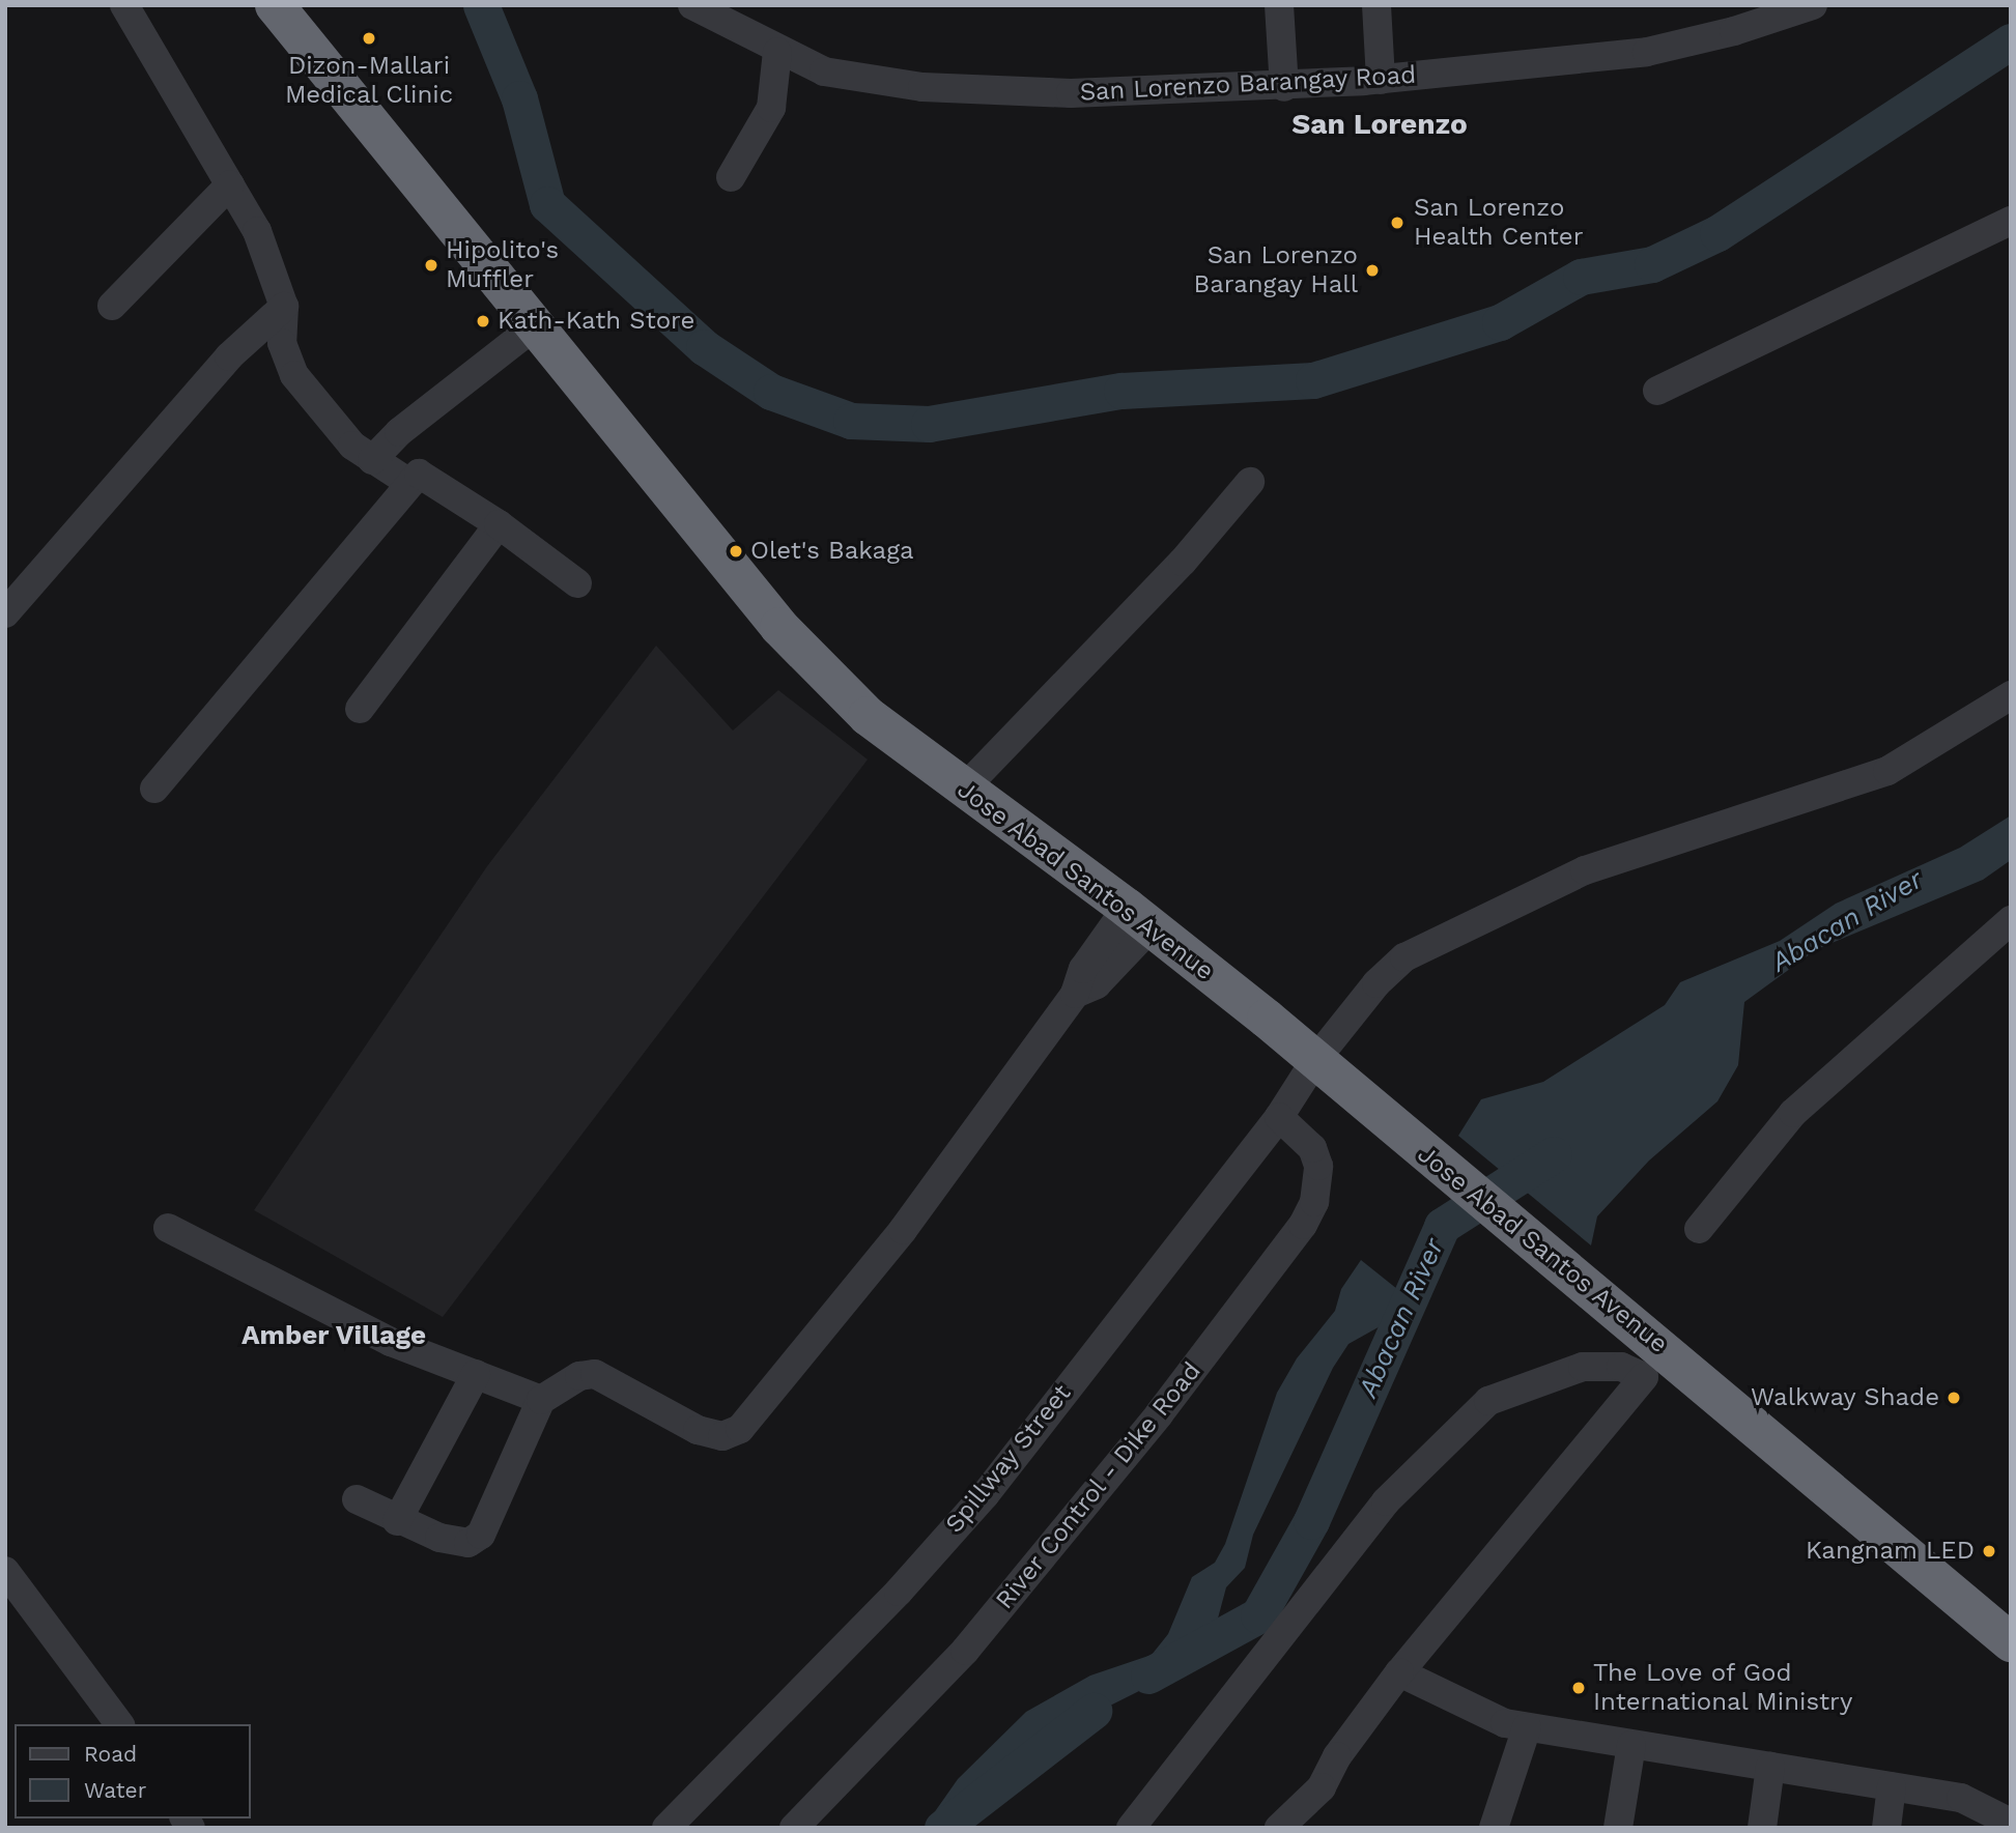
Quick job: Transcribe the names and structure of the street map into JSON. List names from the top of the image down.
{
  "streets": {
    "highway": ["Jose Abad Santos Avenue"],
    "street": ["San Lorenzo Barangay Road", "Spillway Street", "River Control - Dike Road"]
  },
  "crossings": [
    ["Jose Abad Santos Avenue", "Spillway Street"],
    ["Spillway Street", "River Control - Dike Road"]
  ],
  "districts": ["San Lorenzo", "Amber Village"],
  "water": ["Abacan River"],
  "places": [
    "Dizon-Mallari Medical Clinic",
    "San Lorenzo Health Center",
    "Hipolito's Muffler",
    "San Lorenzo Barangay Hall",
    "Kath-Kath Store",
    "Olet's Bakaga",
    "Walkway Shade",
    "Kangnam LED",
    "The Love of God International Ministry"
  ],
  "legend": ["Road", "Water"]
}
